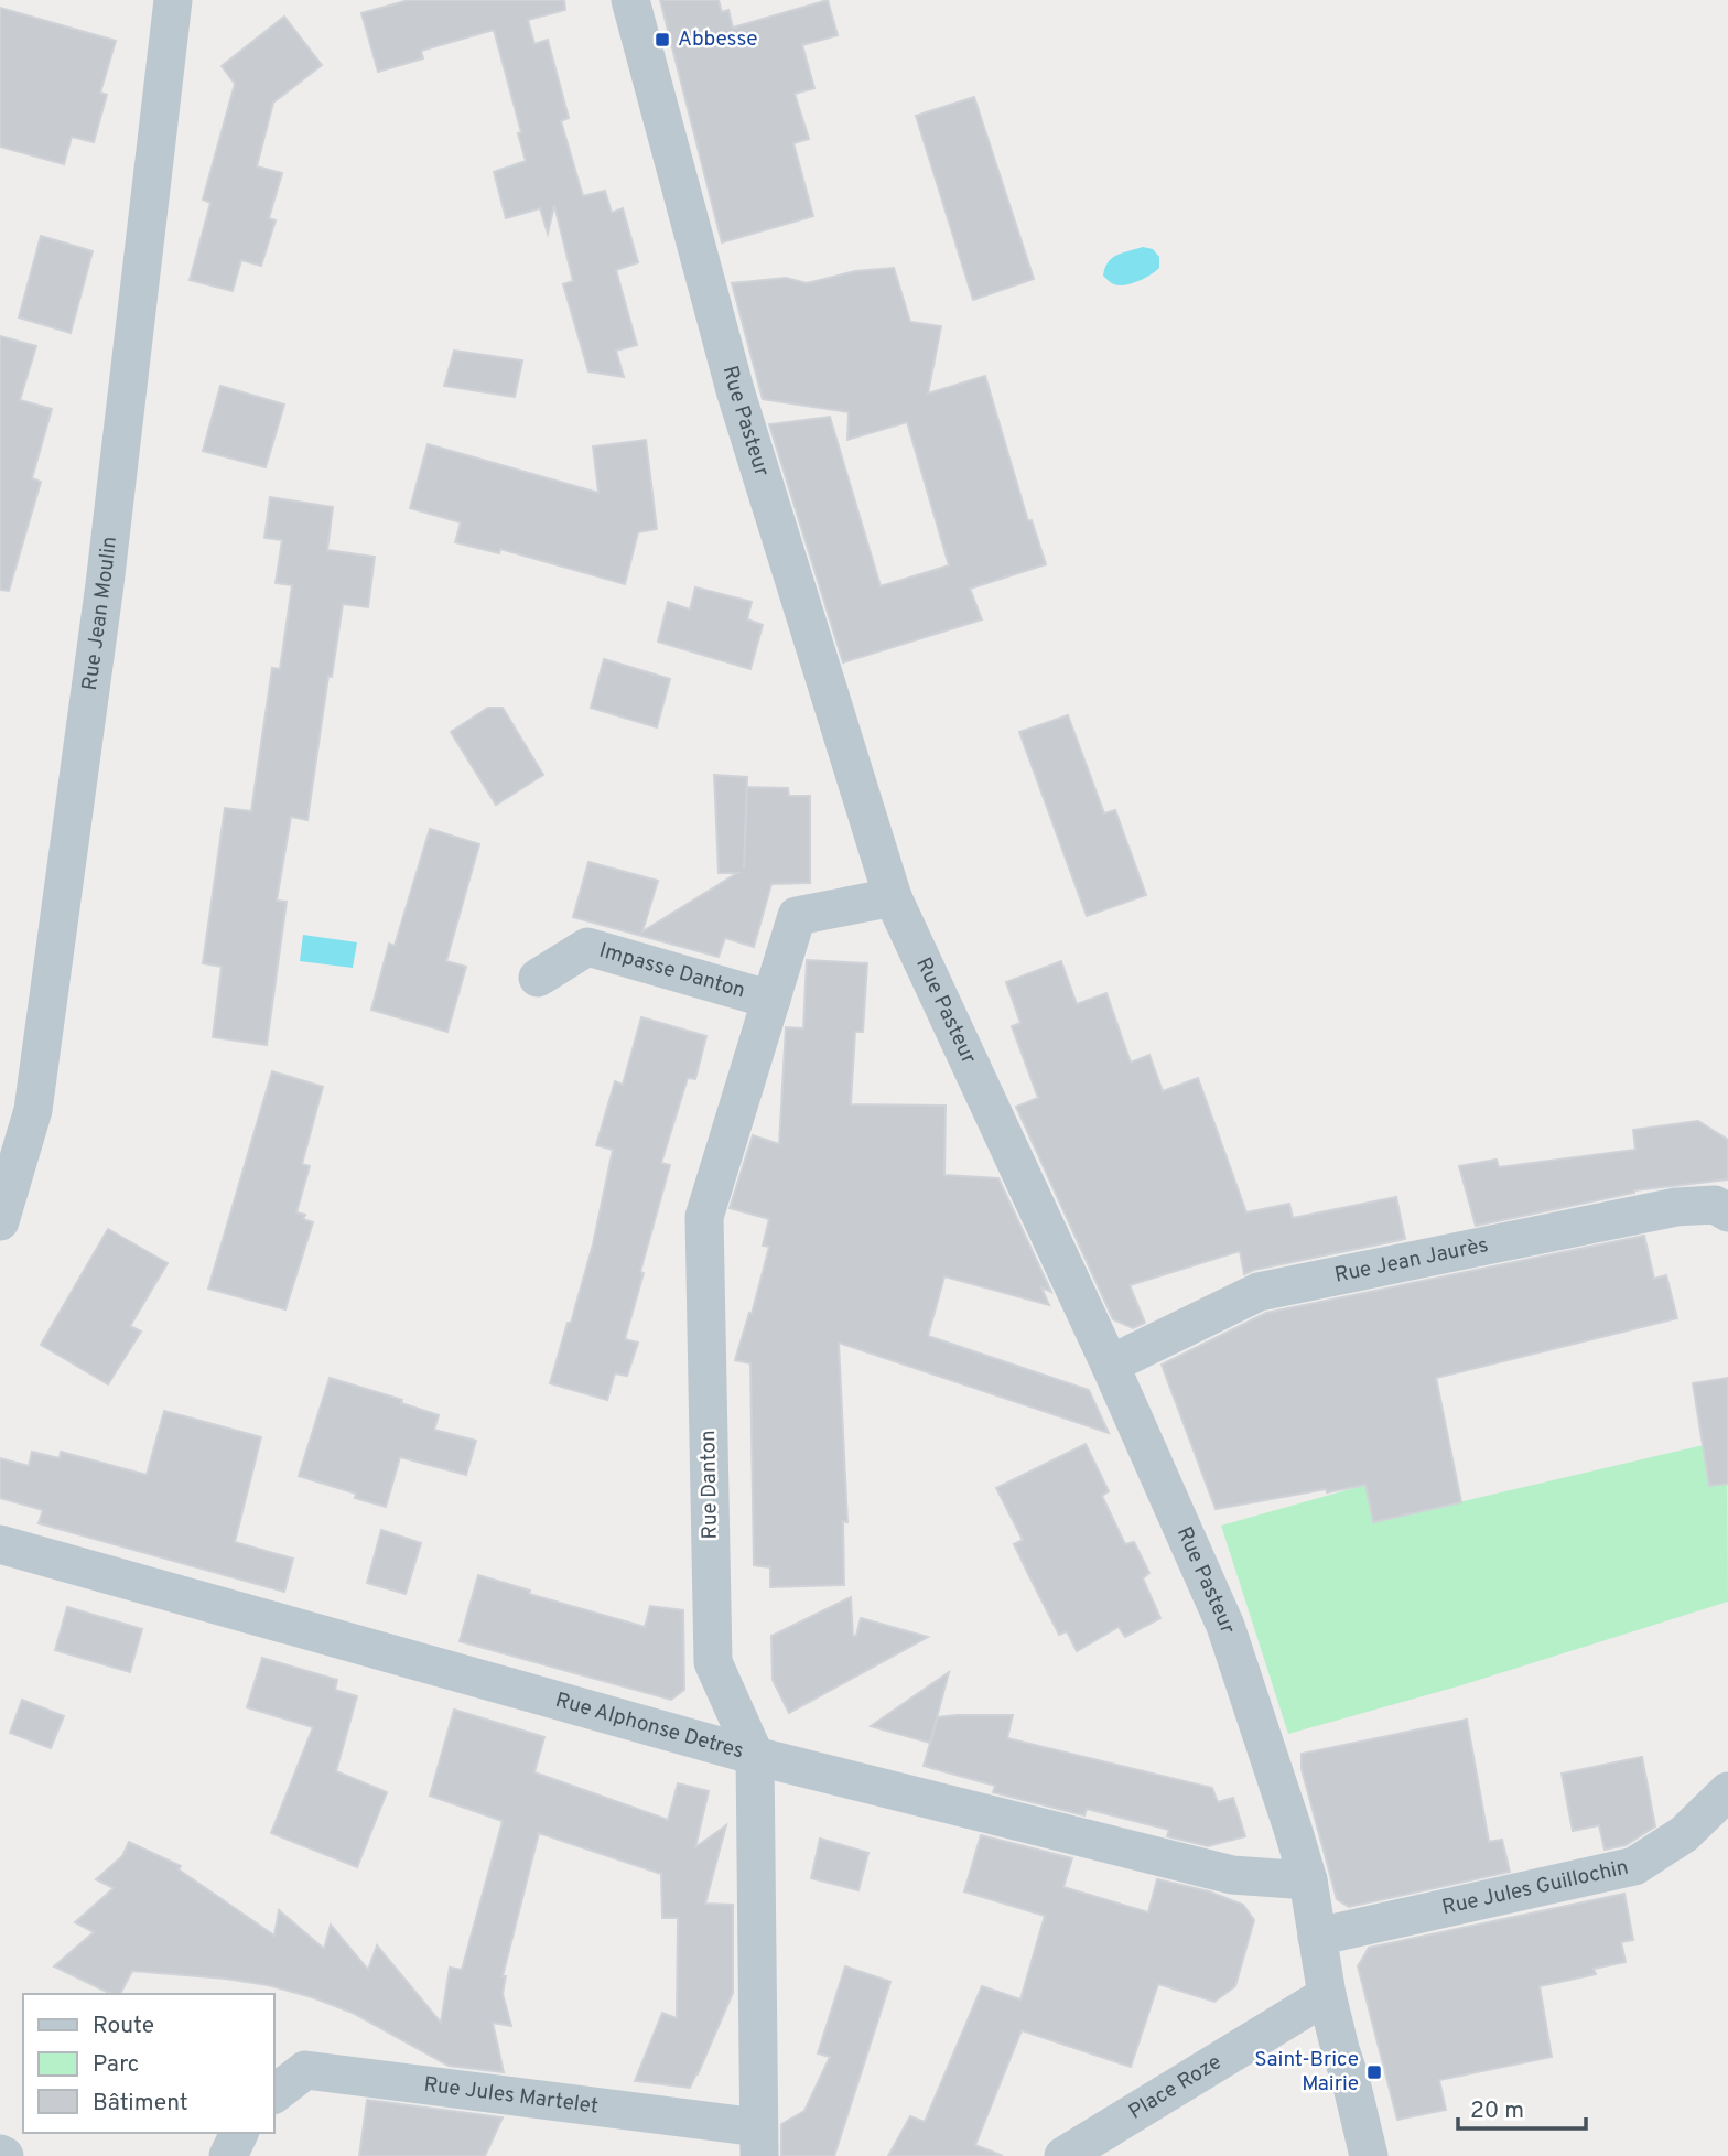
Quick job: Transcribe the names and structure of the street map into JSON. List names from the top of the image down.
{
  "streets": {
    "street": [
      "Rue Pasteur",
      "Rue Jean Moulin",
      "Impasse Danton",
      "Rue Jean Jaurès",
      "Rue Danton",
      "Rue Alphonse Detres",
      "Rue Jules Guillochin",
      "Place Roze",
      "Rue Jules Martelet"
    ]
  },
  "crossings": [
    ["Rue Pasteur", "Rue Jean Jaurès"],
    ["Rue Pasteur", "Rue Danton"],
    ["Rue Pasteur", "Rue Alphonse Detres"],
    ["Rue Pasteur", "Rue Jules Guillochin"],
    ["Rue Pasteur", "Place Roze"],
    ["Impasse Danton", "Rue Danton"],
    ["Rue Danton", "Rue Alphonse Detres"],
    ["Rue Danton", "Rue Jules Martelet"]
  ],
  "places": {
    "transit": ["Abbesse", "Saint-Brice Mairie"]
  },
  "legend": ["Route", "Parc", "Bâtiment"],
  "scale_bar": "20 m"
}
